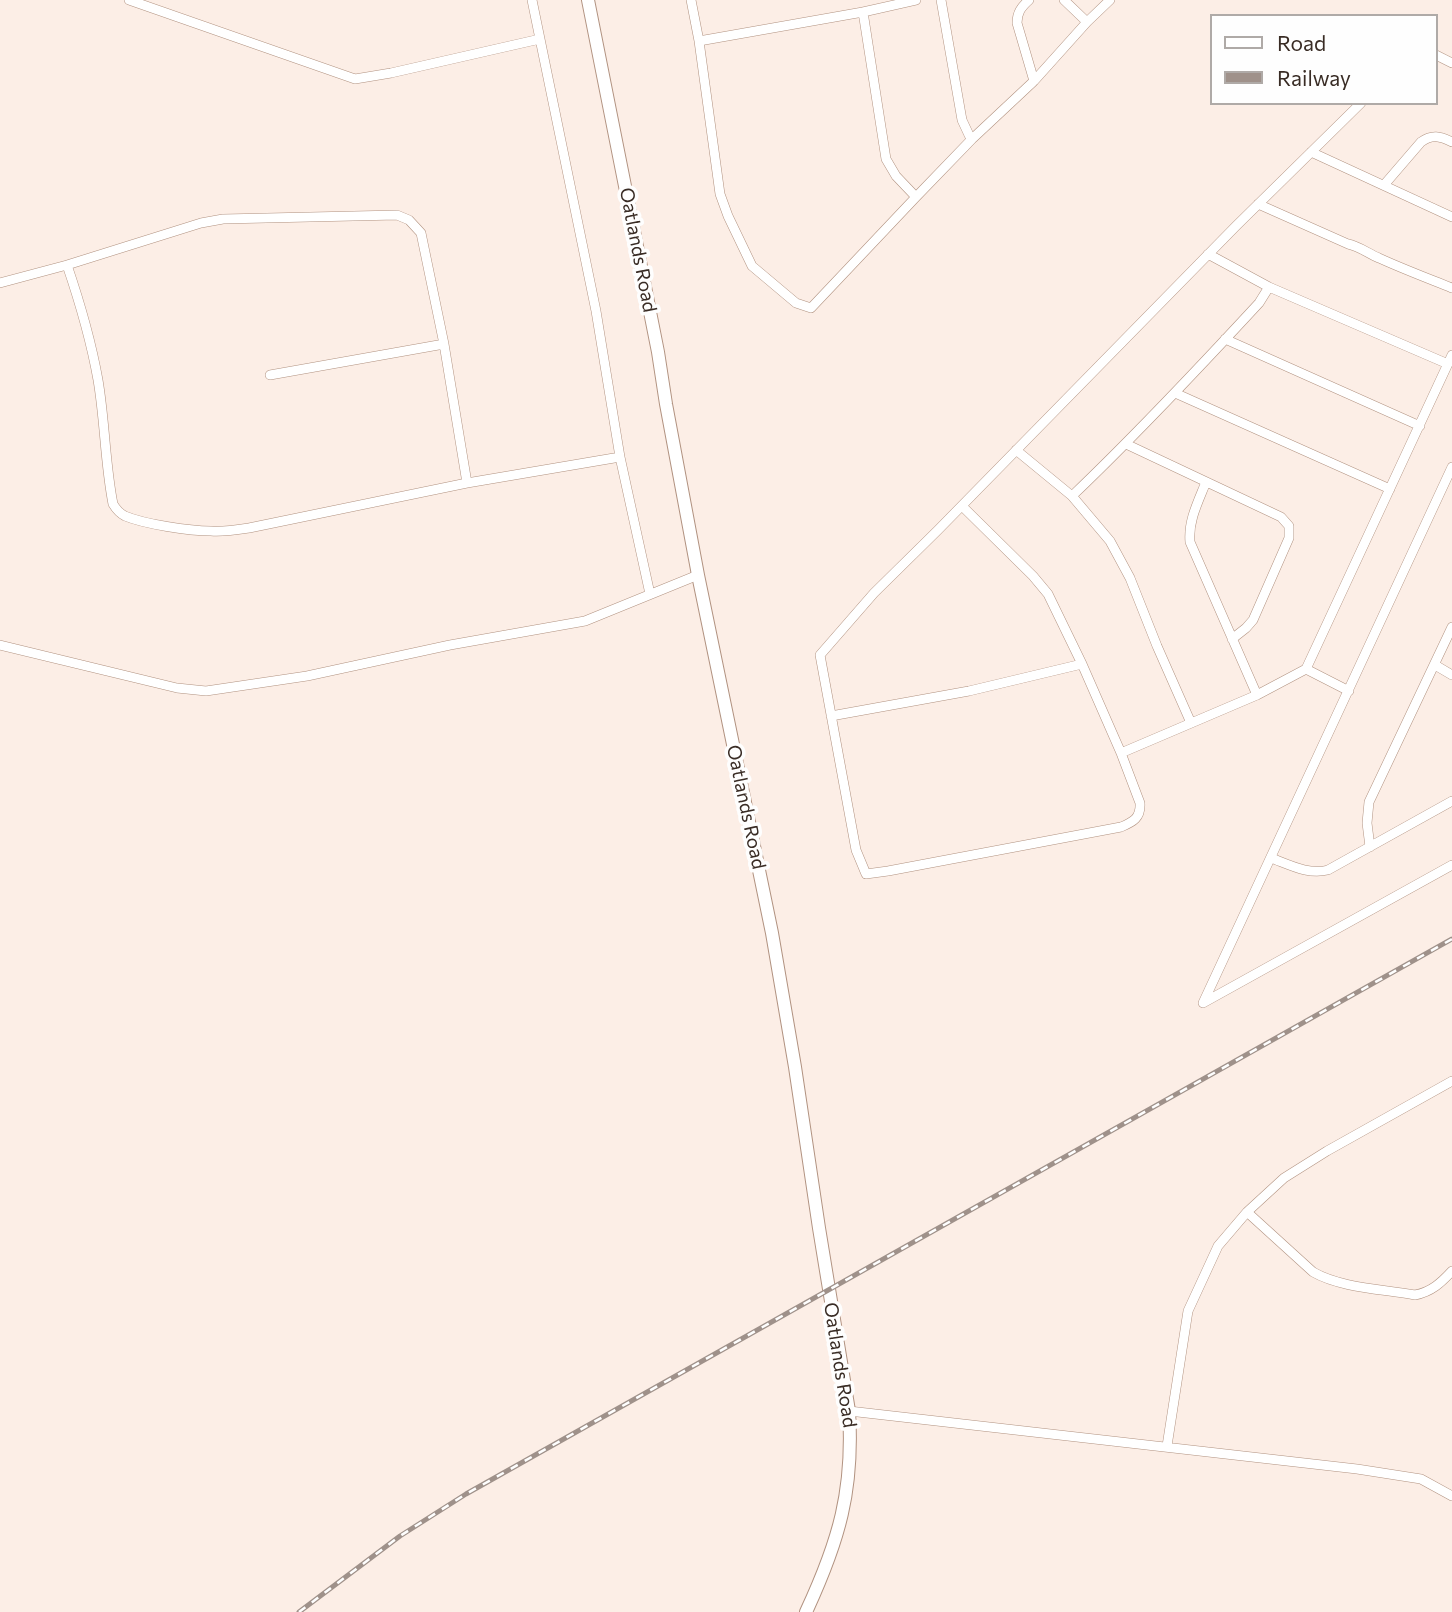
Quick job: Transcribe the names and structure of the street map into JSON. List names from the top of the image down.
{
  "streets": {
    "street": ["Oatlands Road"]
  },
  "legend": ["Road", "Railway"]
}
